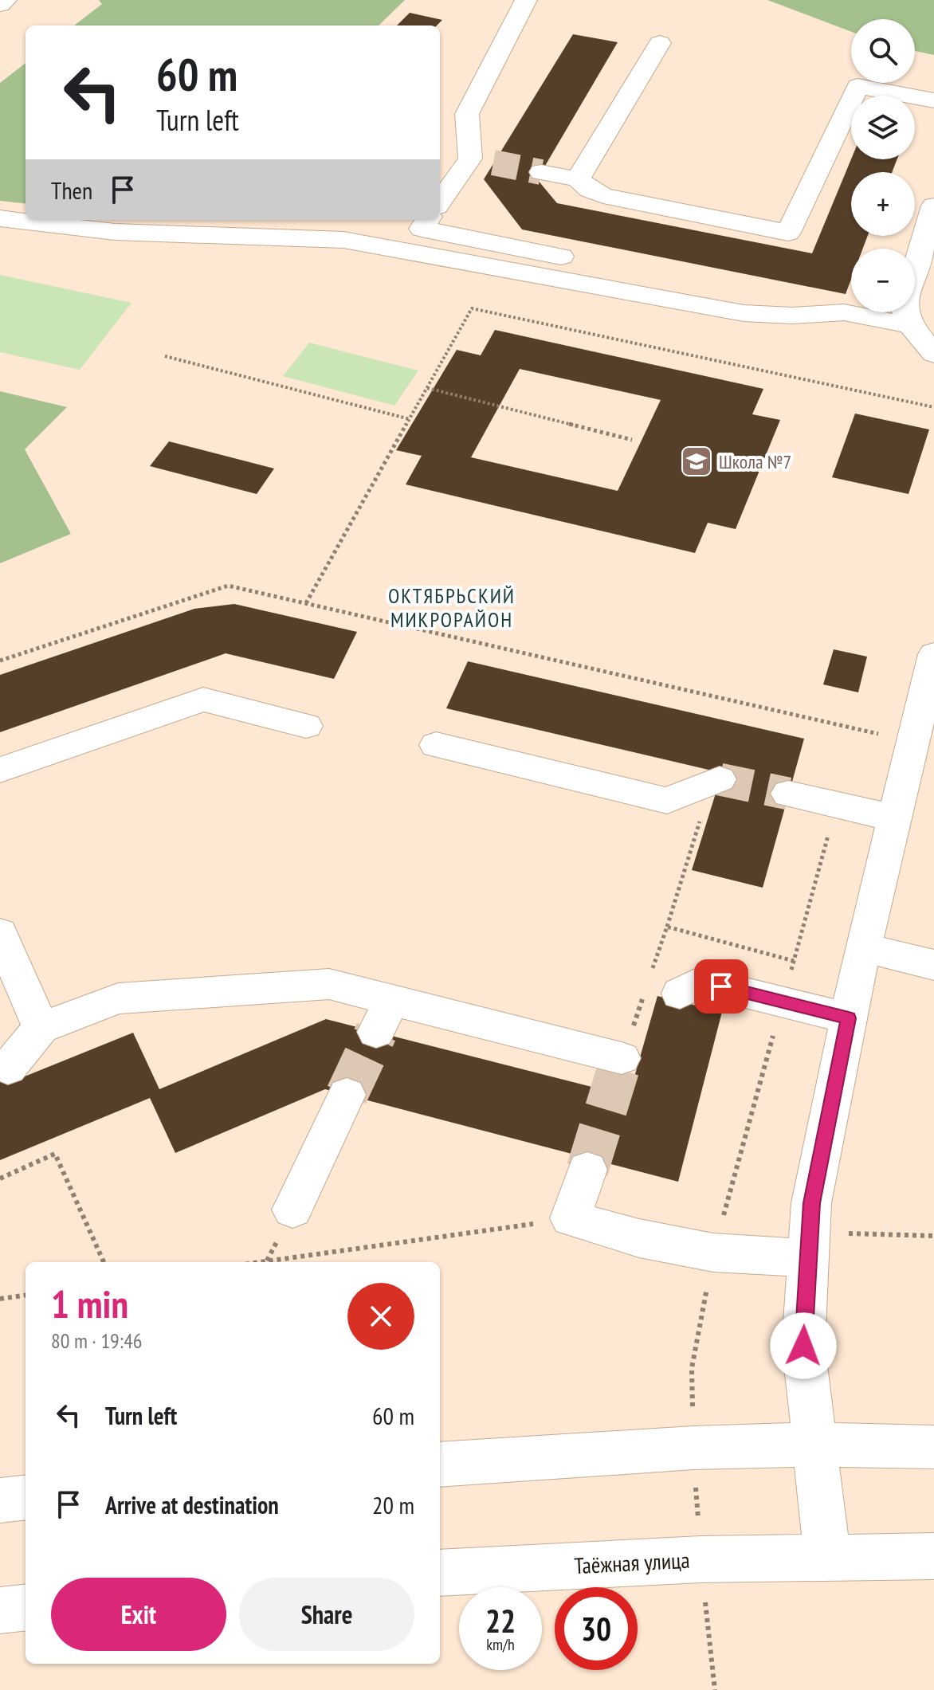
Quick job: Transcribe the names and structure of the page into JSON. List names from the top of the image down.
{
  "streets": {
    "street": ["Таёжная улица"]
  },
  "districts": ["ОКТЯБРЬСКИЙ МИКРОРАЙОН"],
  "places": {
    "school or university": ["Школа №7"]
  },
  "page": {
    "map_buttons": ["+", "−"],
    "turn": ["60 m", "Turn left"],
    "then": "Then",
    "heading": ["1 min", "80 m · 19:46"],
    "list": [
      {
        "name": "Turn left",
        "value": "60 m"
      },
      {
        "name": "Arrive at destination",
        "value": "20 m"
      }
    ],
    "buttons": ["Exit", "Share"],
    "speed": "22 km/h",
    "limit": "30"
  }
}
